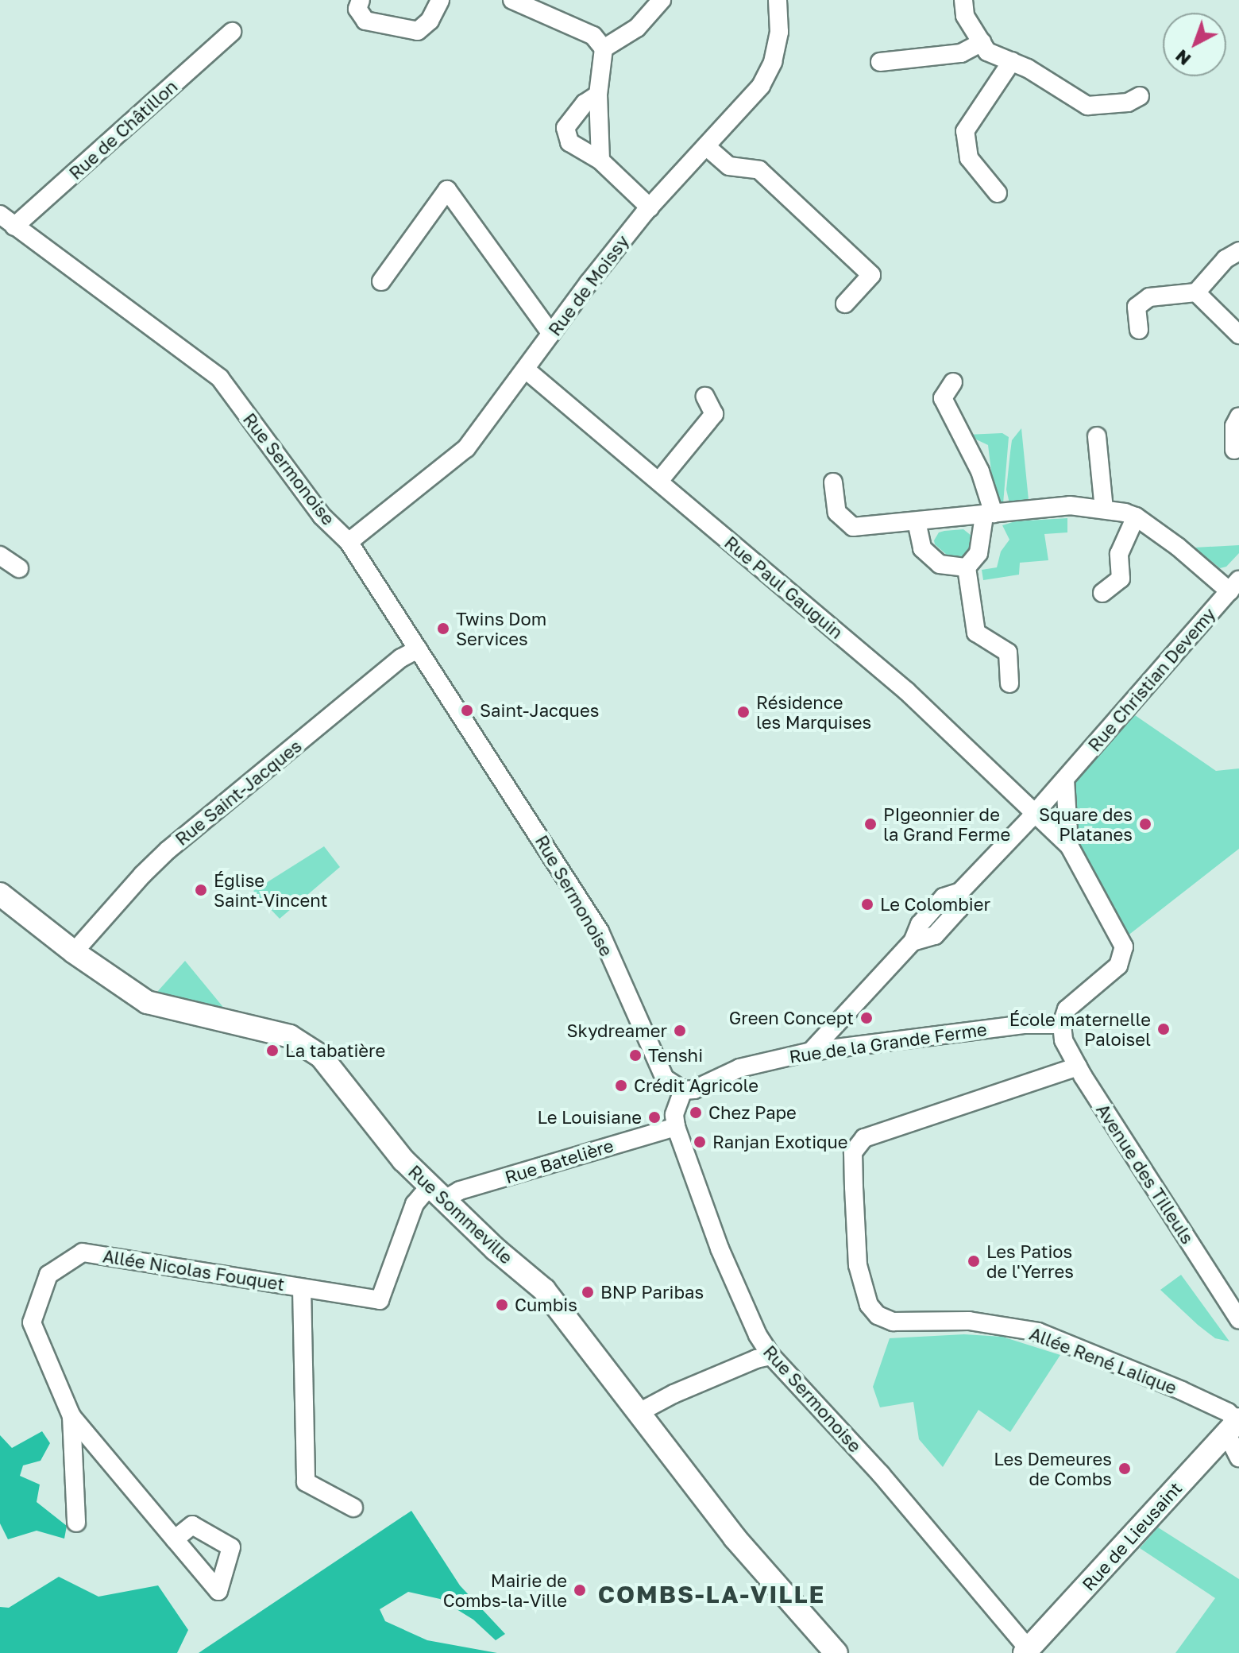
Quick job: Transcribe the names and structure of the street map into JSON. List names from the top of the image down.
{
  "streets": {
    "main road": ["Rue Sommeville", "Rue de Lieusaint"],
    "street": [
      "Rue de Châtillon",
      "Rue de Moissy",
      "Rue Sermonoise",
      "Rue Paul Gauguin",
      "Rue Christian Devemy",
      "Rue Saint-Jacques",
      "Rue de la Grande Ferme",
      "Rue Batelière",
      "Avenue des Tilleuls",
      "Allée Nicolas Fouquet",
      "Allée René Lalique"
    ]
  },
  "crossings": [
    ["Rue de Châtillon", "Rue Sermonoise"],
    ["Rue de Moissy", "Rue Sermonoise"],
    ["Rue de Moissy", "Rue Paul Gauguin"],
    ["Rue Sermonoise", "Rue Saint-Jacques"],
    ["Rue Sermonoise", "Rue de la Grande Ferme"],
    ["Rue Sermonoise", "Rue Batelière"],
    ["Rue Sermonoise", "Rue de Lieusaint"],
    ["Rue Paul Gauguin", "Rue Christian Devemy"],
    ["Rue Christian Devemy", "Rue de la Grande Ferme"],
    ["Rue Saint-Jacques", "Rue Sommeville"],
    ["Rue de la Grande Ferme", "Avenue des Tilleuls"],
    ["Rue Batelière", "Rue Sommeville"],
    ["Rue Batelière", "Allée Nicolas Fouquet"],
    ["Avenue des Tilleuls", "Allée René Lalique"],
    ["Rue Sommeville", "Allée Nicolas Fouquet"],
    ["Allée René Lalique", "Rue de Lieusaint"]
  ],
  "districts": ["COMBS-LA-VILLE"],
  "places": [
    "Twins Dom Services",
    "Saint-Jacques",
    "Résidence les Marquises",
    "PIgeonnier de la Grand Ferme",
    "Square des Platanes",
    "Église Saint-Vincent",
    "Le Colombier",
    "Green Concept",
    "École maternelle Paloisel",
    "Skydreamer",
    "La tabatière",
    "Tenshi",
    "Crédit Agricole",
    "Chez Pape",
    "Le Louisiane",
    "Ranjan Exotique",
    "Les Patios de l'Yerres",
    "BNP Paribas",
    "Cumbis",
    "Les Demeures de Combs",
    "Mairie de Combs-la-Ville"
  ],
  "north": "bottom left"
}
